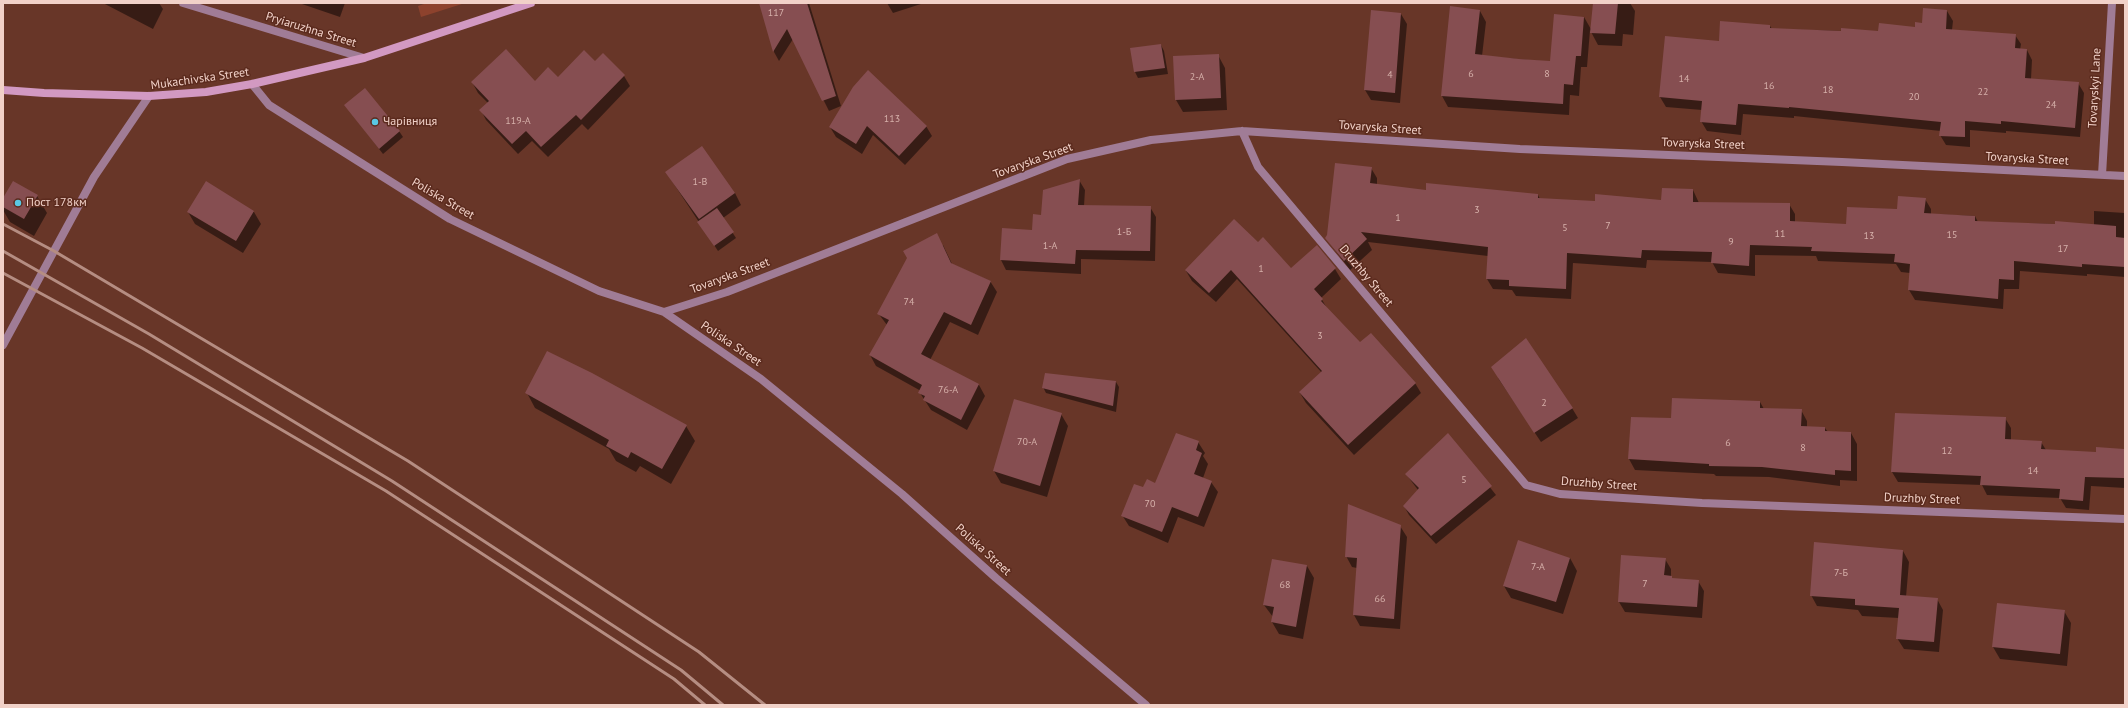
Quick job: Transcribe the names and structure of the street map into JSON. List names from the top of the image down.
{
  "streets": {
    "street": [
      "Pryiaruzhna Street",
      "Mukachivska Street",
      "Tovaryskyi Lane",
      "Tovaryska Street",
      "Poliska Street",
      "Druzhby Street"
    ]
  },
  "crossings": [
    ["Pryiaruzhna Street", "Mukachivska Street"],
    ["Mukachivska Street", "Poliska Street"],
    ["Tovaryskyi Lane", "Tovaryska Street"],
    ["Tovaryska Street", "Poliska Street"],
    ["Tovaryska Street", "Druzhby Street"]
  ],
  "places": ["Чарівниця", "Пост 178км"],
  "house_numbers": [
    "117",
    "6",
    "8",
    "4",
    "2-А",
    "14",
    "16",
    "18",
    "22",
    "20",
    "24",
    "113",
    "119-А",
    "1-В",
    "3",
    "1",
    "7",
    "5",
    "1-Б",
    "11",
    "15",
    "13",
    "9",
    "1-А",
    "17",
    "1",
    "74",
    "3",
    "76-А",
    "2",
    "70-А",
    "6",
    "8",
    "12",
    "14",
    "5",
    "70",
    "7-А",
    "7-Б",
    "7",
    "68",
    "66"
  ]
}
